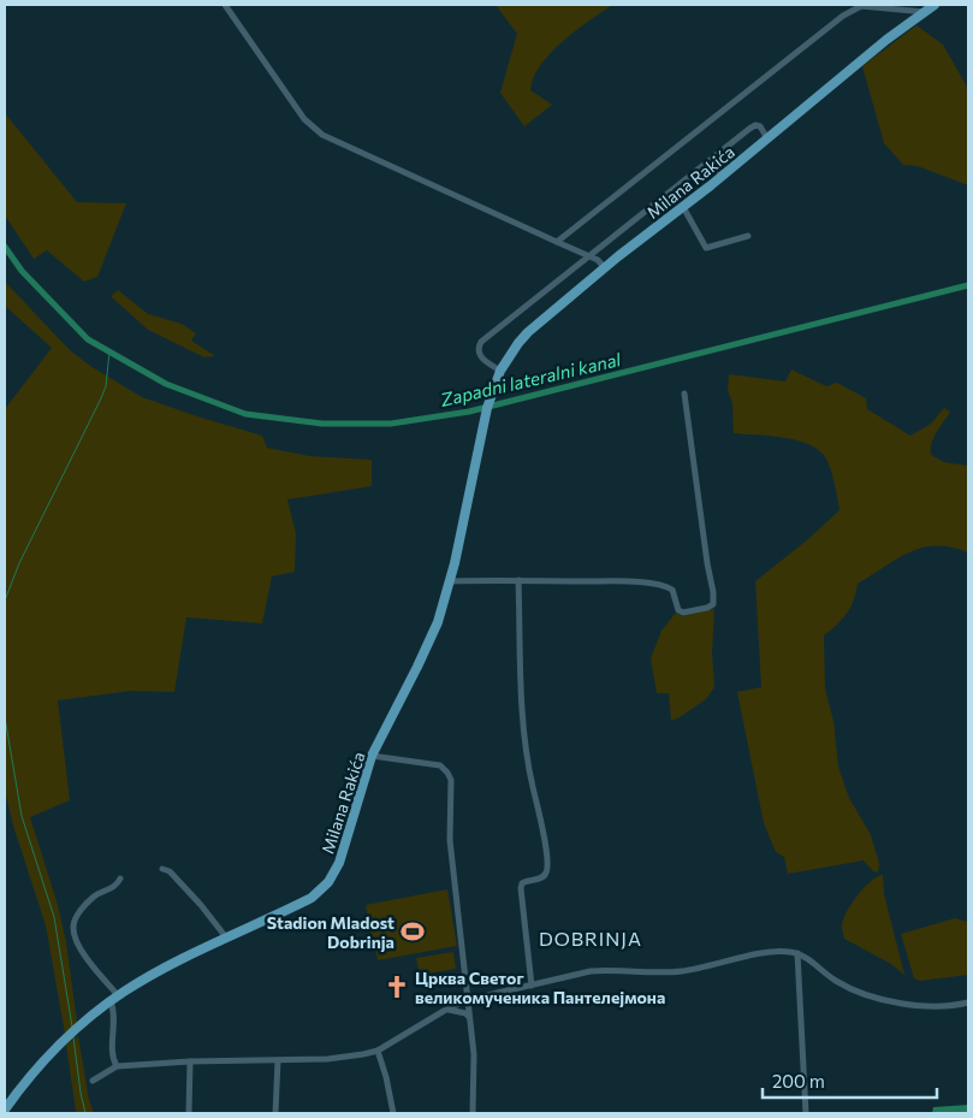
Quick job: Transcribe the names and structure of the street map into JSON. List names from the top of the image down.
{
  "streets": {
    "main road": ["Milana Rakića"]
  },
  "districts": ["DOBRINJA"],
  "water": ["Zapadni lateralni kanal"],
  "places": {
    "sports": ["Stadion Mladost Dobrinja"],
    "church": ["Црква Светог великомученика Пантелејмона"]
  },
  "scale_bar": "200 m"
}
